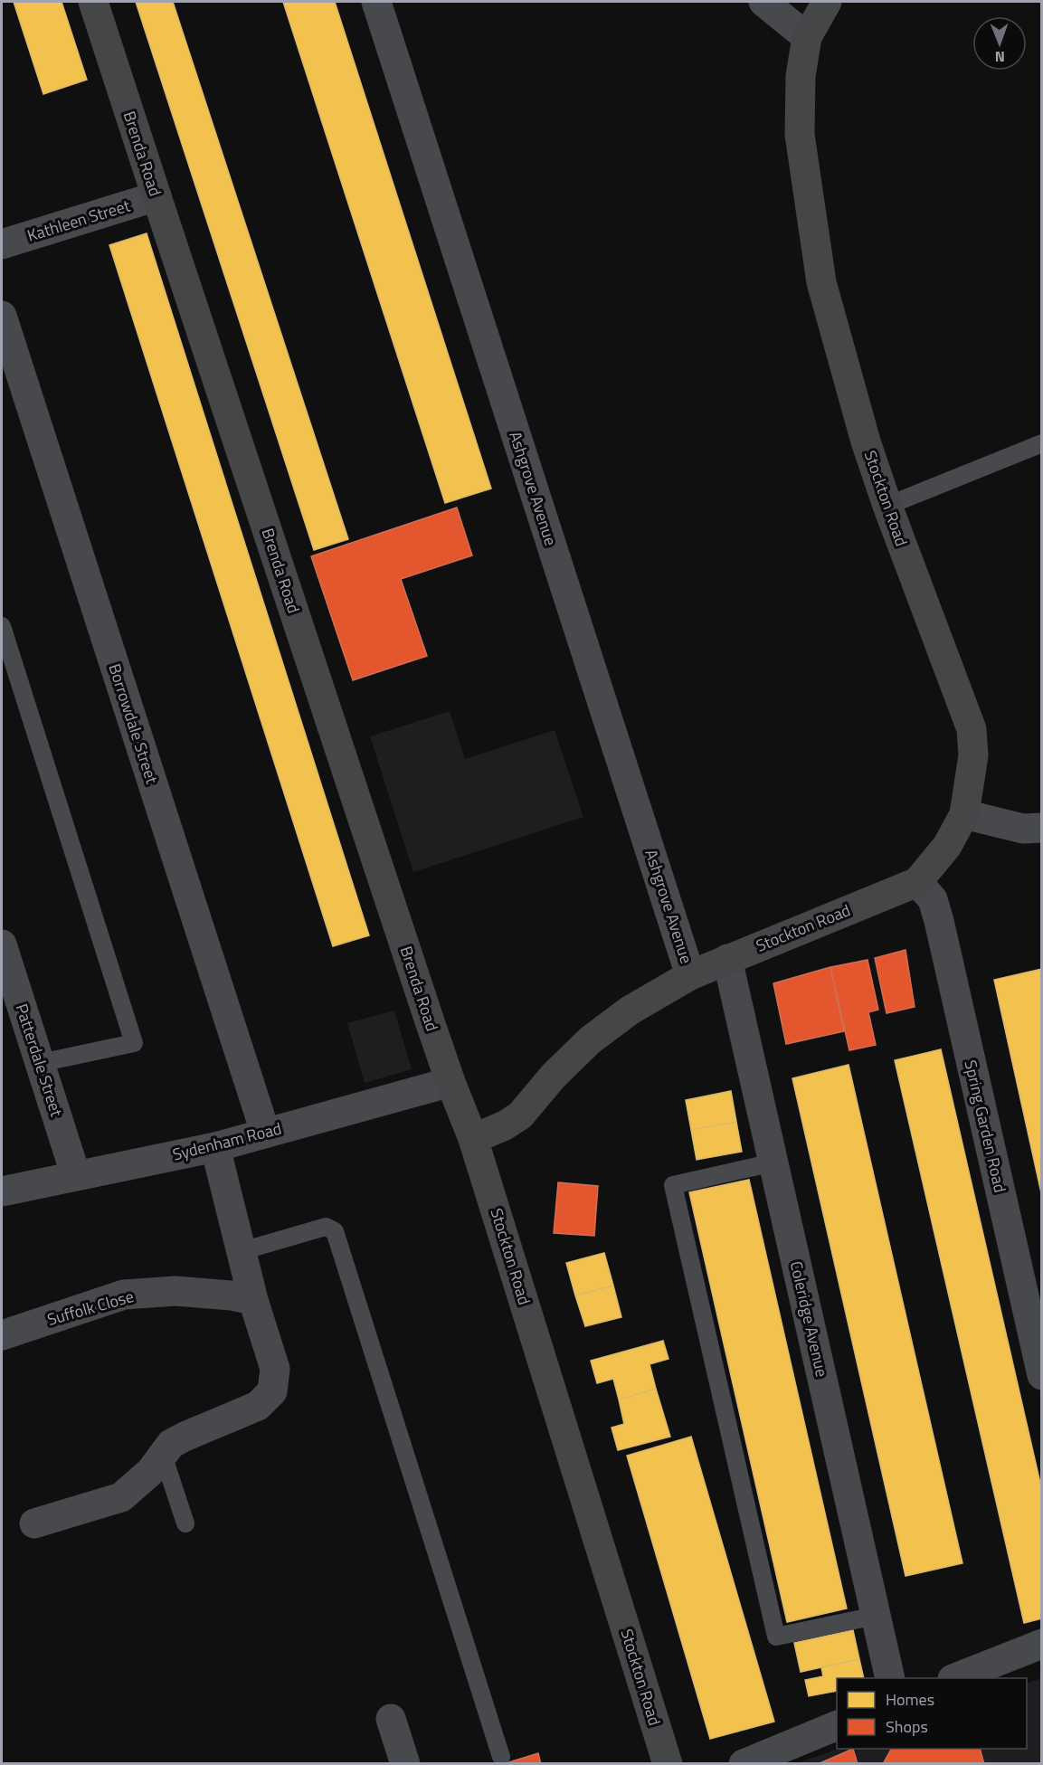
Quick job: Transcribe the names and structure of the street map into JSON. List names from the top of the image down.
{
  "streets": {
    "main road": ["Brenda Road", "Stockton Road"],
    "street": [
      "Kathleen Street",
      "Ashgrove Avenue",
      "Borrowdale Street",
      "Patterdale Street",
      "Spring Garden Road",
      "Sydenham Road",
      "Suffolk Close",
      "Coleridge Avenue"
    ]
  },
  "crossings": [
    ["Brenda Road", "Kathleen Street"],
    ["Brenda Road", "Stockton Road"],
    ["Brenda Road", "Sydenham Road"],
    ["Ashgrove Avenue", "Stockton Road"],
    ["Stockton Road", "Spring Garden Road"],
    ["Stockton Road", "Coleridge Avenue"],
    ["Borrowdale Street", "Sydenham Road"],
    ["Patterdale Street", "Sydenham Road"]
  ],
  "legend": ["Homes", "Shops"],
  "north": "bottom"
}
